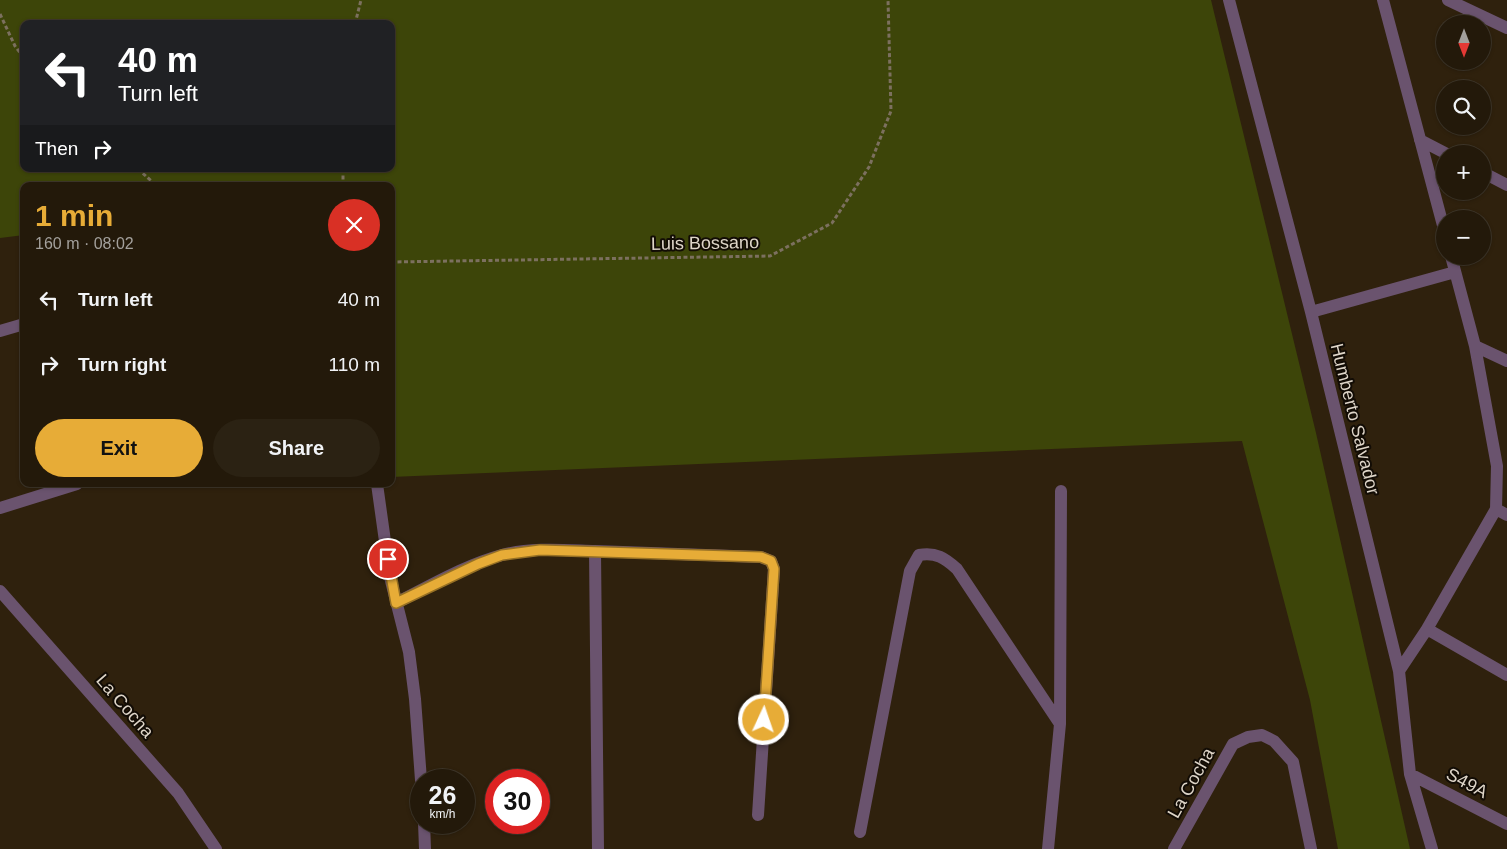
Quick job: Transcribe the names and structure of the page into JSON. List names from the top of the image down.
{
  "streets": {
    "street": ["Humberto Salvador", "La Cocha", "S49A"],
    "path": ["Luis Bossano"]
  },
  "crossings": [
    ["Humberto Salvador", "S49A"]
  ],
  "north": "bottom",
  "page": {
    "map_buttons": ["+", "−"],
    "turn": ["40 m", "Turn left"],
    "then": "Then",
    "heading": ["1 min", "160 m · 08:02"],
    "list": [
      {
        "name": "Turn left",
        "value": "40 m"
      },
      {
        "name": "Turn right",
        "value": "110 m"
      }
    ],
    "buttons": ["Exit", "Share"],
    "speed": "26 km/h",
    "limit": "30"
  }
}
